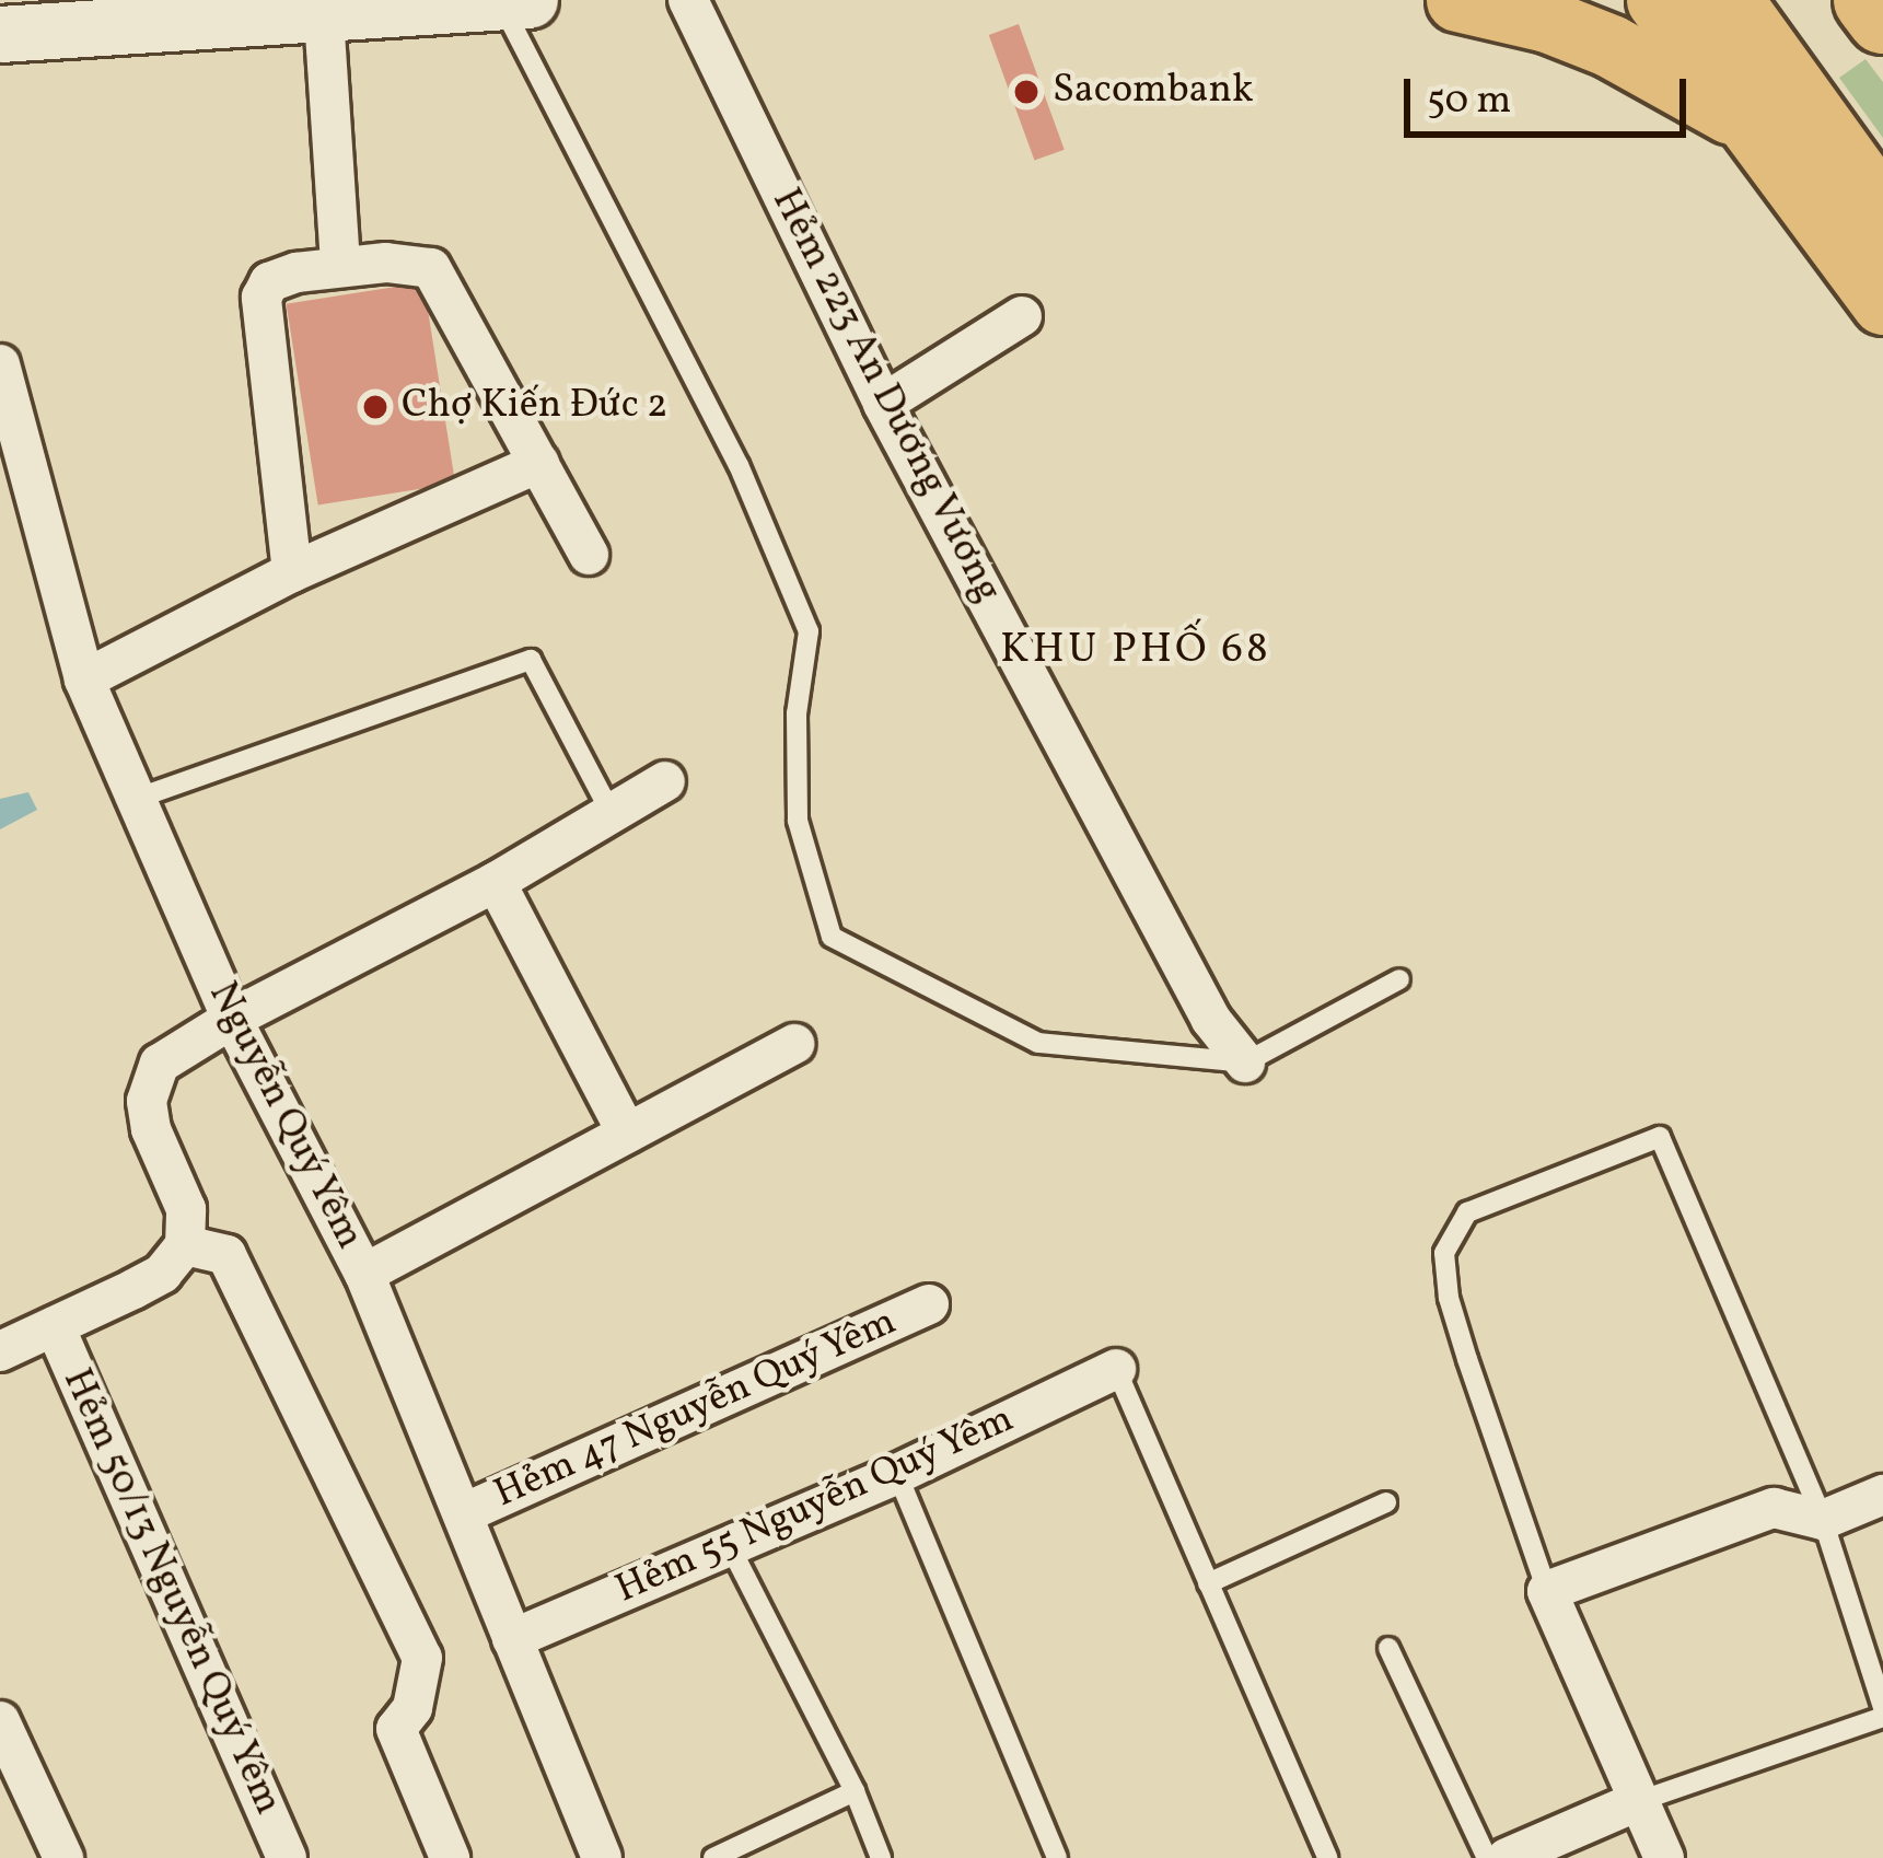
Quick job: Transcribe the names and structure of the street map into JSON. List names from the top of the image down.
{
  "streets": {
    "street": [
      "Hẻm 223 An Dương Vương",
      "Nguyễn Quý Yêm",
      "Hẻm 47 Nguyễn Quý Yêm",
      "Hẻm 55 Nguyễn Quý Yêm",
      "Hẻm 50/13 Nguyễn Quý Yêm"
    ]
  },
  "crossings": [
    ["Nguyễn Quý Yêm", "Hẻm 47 Nguyễn Quý Yêm"],
    ["Nguyễn Quý Yêm", "Hẻm 55 Nguyễn Quý Yêm"]
  ],
  "districts": ["KHU PHỐ 68"],
  "places": ["Sacombank", "Chợ Kiến Đức 2"],
  "scale_bar": "50 m"
}
